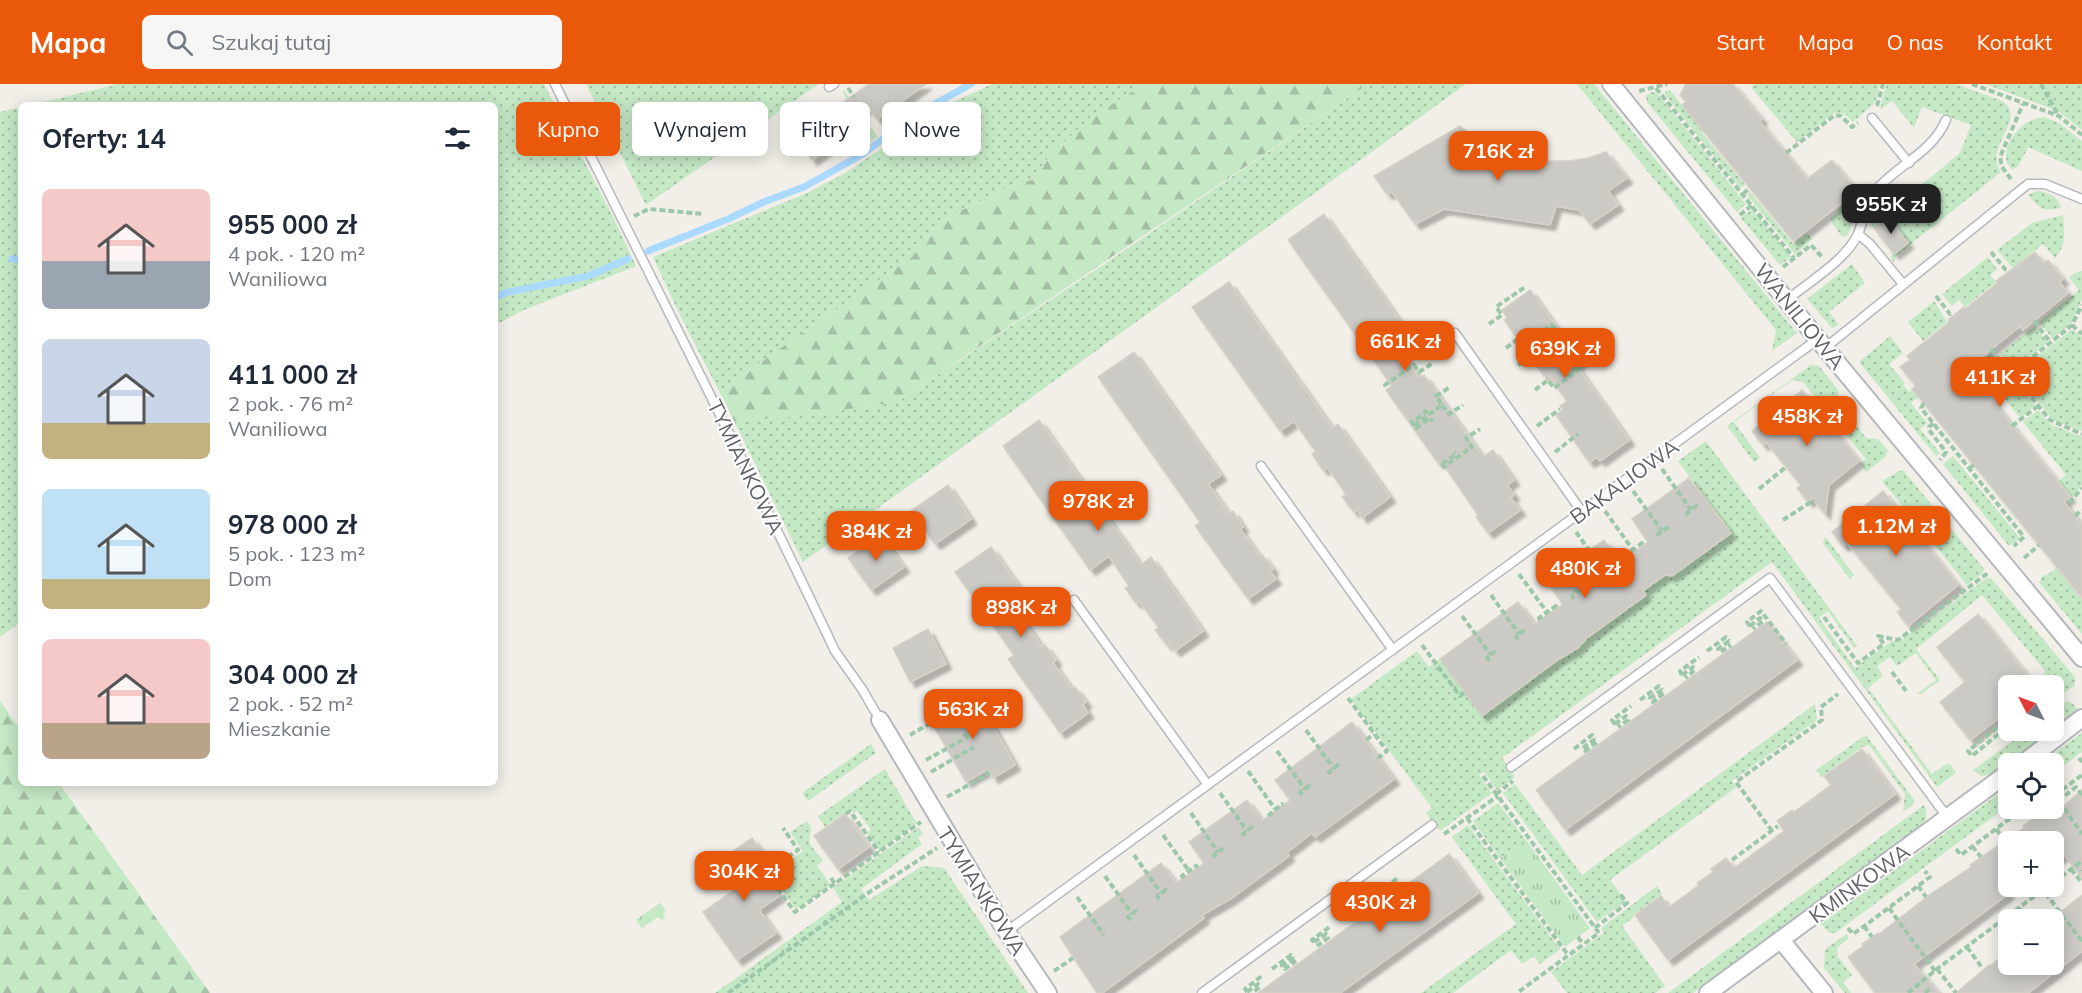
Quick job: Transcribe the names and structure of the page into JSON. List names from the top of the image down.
{
  "streets": {
    "street": ["WANILIOWA", "TYMIANKOWA", "KMINKOWA"],
    "lane": ["BAKALIOWA"]
  },
  "crossings": [
    ["WANILIOWA", "BAKALIOWA"],
    ["TYMIANKOWA", "BAKALIOWA"]
  ],
  "north": "top left",
  "page": {
    "header": "Mapa",
    "search": "Szukaj tutaj",
    "nav": [
      "Start",
      "Mapa",
      "O nas",
      "Kontakt"
    ],
    "chip": [
      "Kupno",
      "Wynajem",
      "Filtry",
      "Nowe"
    ],
    "heading": "Oferty: 14",
    "price": [
      "716K zł",
      "955K zł",
      "661K zł",
      "639K zł",
      "411K zł",
      "458K zł",
      "978K zł",
      "1.12M zł",
      "384K zł",
      "480K zł",
      "898K zł",
      "563K zł",
      "304K zł",
      "430K zł"
    ],
    "list": [
      {
        "name": "955 000 zł",
        "note": "4 pok. · 120 m² · Waniliowa"
      },
      {
        "name": "411 000 zł",
        "note": "2 pok. · 76 m² · Waniliowa"
      },
      {
        "name": "978 000 zł",
        "note": "5 pok. · 123 m² · Dom"
      },
      {
        "name": "304 000 zł",
        "note": "2 pok. · 52 m² · Mieszkanie"
      }
    ],
    "map_buttons": ["+", "−"]
  }
}
